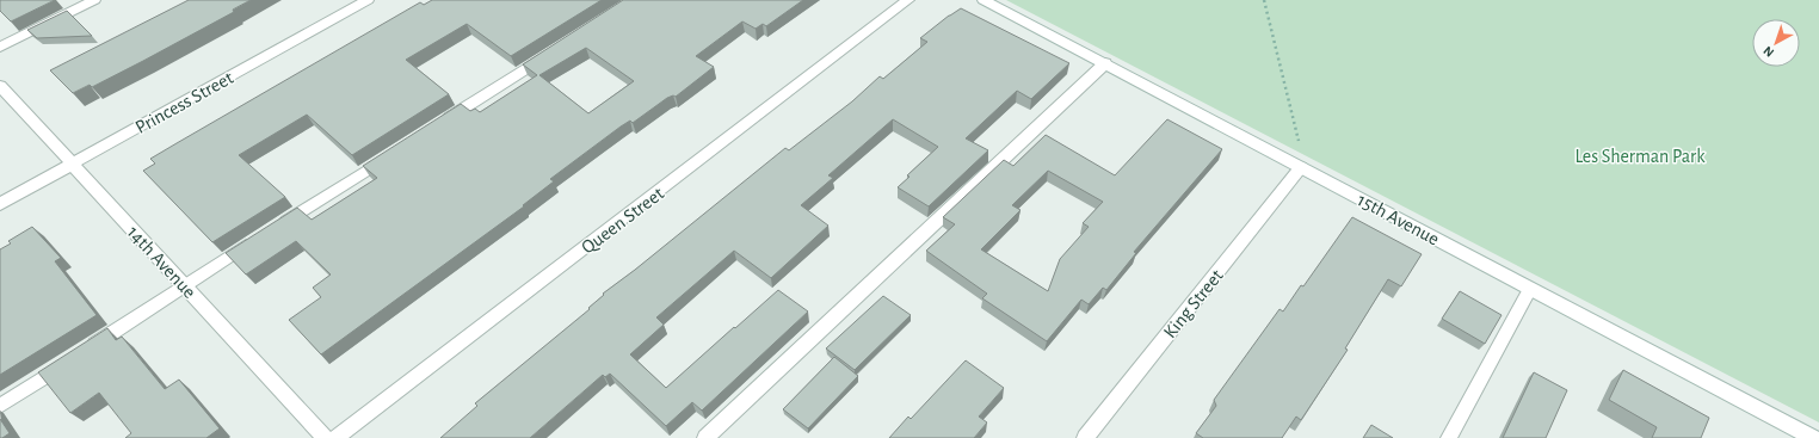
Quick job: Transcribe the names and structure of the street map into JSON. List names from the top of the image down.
{
  "streets": {
    "street": [
      "Princess Street",
      "15th Avenue",
      "Queen Street",
      "14th Avenue",
      "King Street"
    ]
  },
  "crossings": [
    ["Princess Street", "14th Avenue"],
    ["15th Avenue", "King Street"]
  ],
  "parks": ["Les Sherman Park"],
  "north": "bottom left"
}
